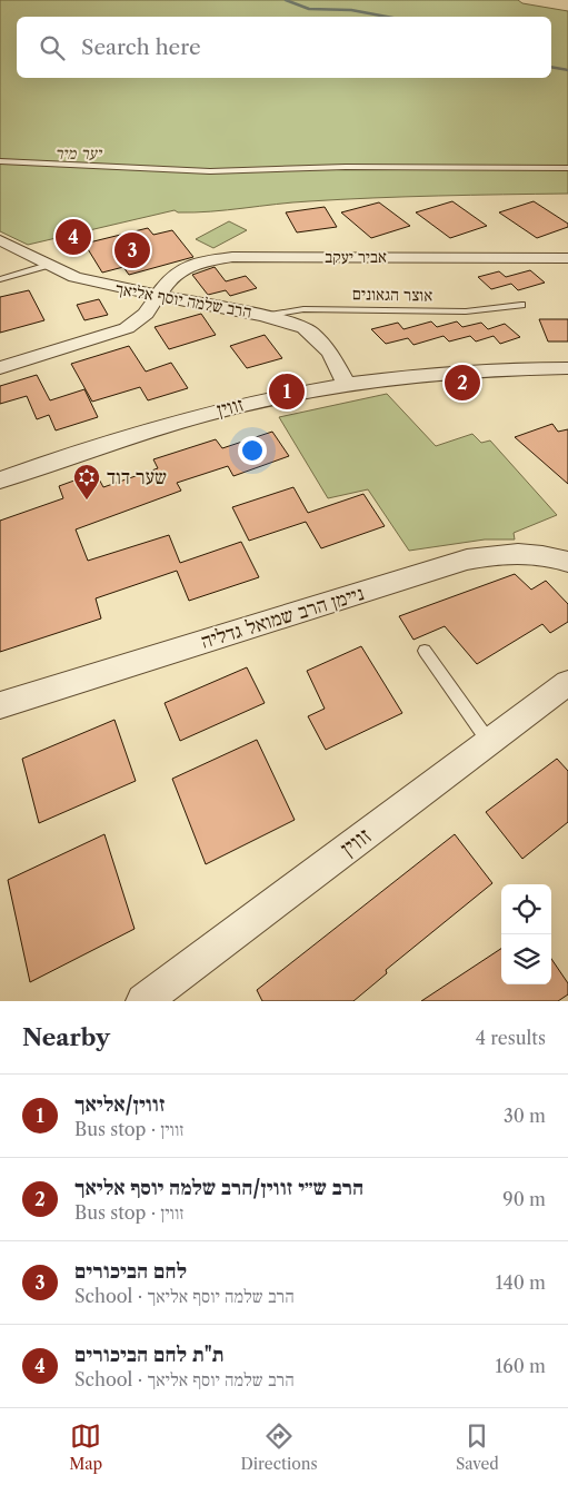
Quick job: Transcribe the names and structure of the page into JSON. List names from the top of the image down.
{
  "streets": {
    "street": [
      "אביר יעקב",
      "הרב שלמה יוסף אליאך",
      "זווין",
      "ניימן הרב שמואל גדליה"
    ],
    "lane": ["אוצר הגאונים"]
  },
  "crossings": [
    ["אביר יעקב", "הרב שלמה יוסף אליאך"],
    ["אוצר הגאונים", "הרב שלמה יוסף אליאך"],
    ["הרב שלמה יוסף אליאך", "זווין"]
  ],
  "parks": ["יער מיר"],
  "places": {
    "synagogue": ["שער דוד"]
  },
  "page": {
    "search": "Search here",
    "pins": [
      "4",
      "3",
      "2",
      "1"
    ],
    "heading": ["Nearby", "4 results"],
    "list": [
      {
        "mark": "1",
        "name": "זווין/אליאך",
        "note": "Bus stop · זווין",
        "value": "30 m"
      },
      {
        "mark": "2",
        "name": "הרב ש״י זווין/הרב שלמה יוסף אליאך",
        "note": "Bus stop · זווין",
        "value": "90 m"
      },
      {
        "mark": "3",
        "name": "לחם הביכורים",
        "note": "School · הרב שלמה יוסף אליאך",
        "value": "140 m"
      },
      {
        "mark": "4",
        "name": "ת\"ת לחם הביכורים",
        "note": "School · הרב שלמה יוסף אליאך",
        "value": "160 m"
      }
    ],
    "nav": ["Map", "Directions", "Saved"]
  }
}
